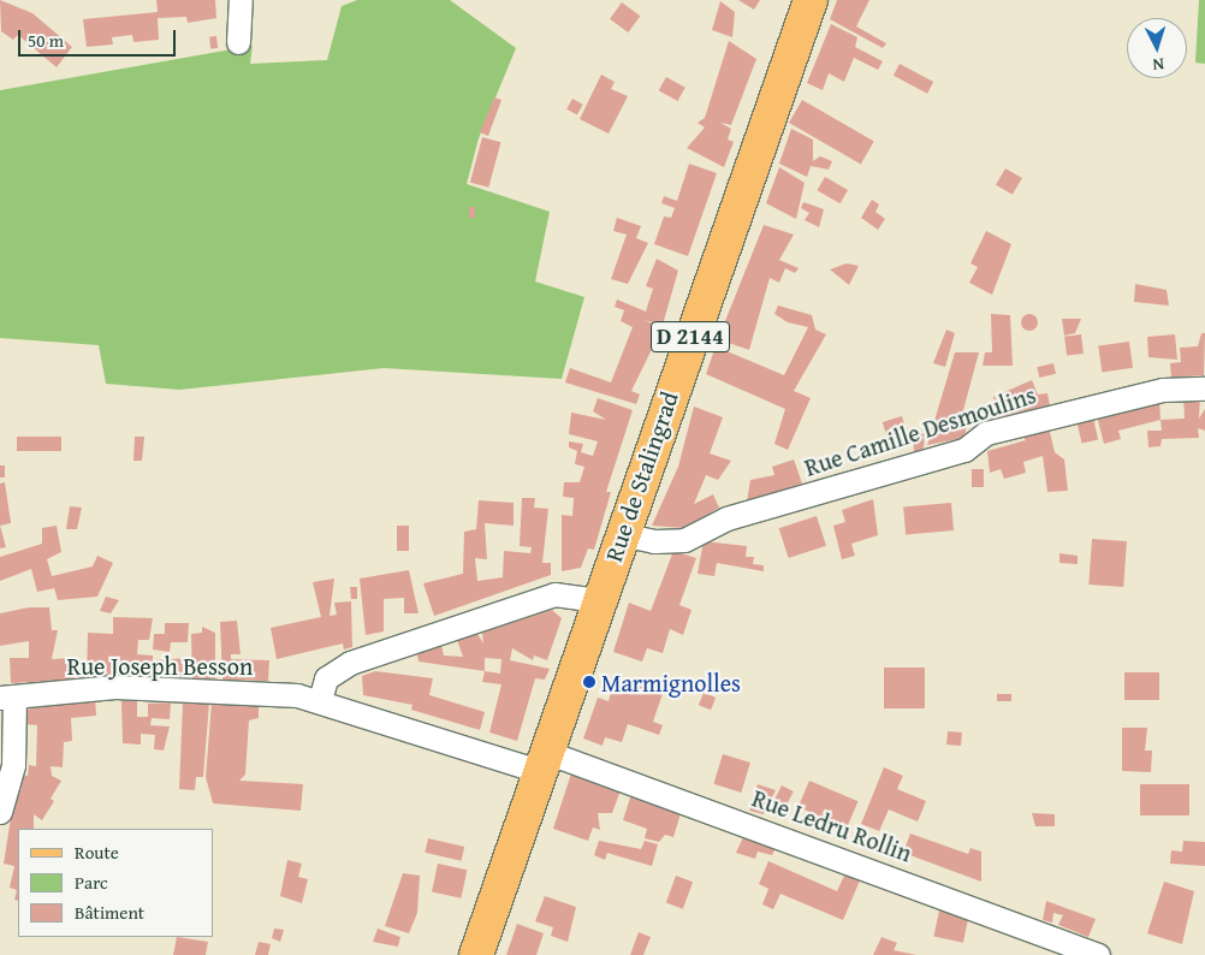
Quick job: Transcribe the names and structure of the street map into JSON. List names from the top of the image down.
{
  "streets": {
    "main road": ["D 2144", "Rue de Stalingrad"],
    "street": ["Rue Camille Desmoulins", "Rue Joseph Besson", "Rue Ledru Rollin"]
  },
  "crossings": [
    ["Rue Camille Desmoulins", "Rue de Stalingrad"],
    ["Rue de Stalingrad", "Rue Joseph Besson"],
    ["Rue de Stalingrad", "Rue Ledru Rollin"],
    ["Rue Joseph Besson", "Rue Ledru Rollin"]
  ],
  "places": ["Marmignolles"],
  "legend": ["Route", "Parc", "Bâtiment"],
  "scale_bar": "50 m",
  "north": "bottom"
}
